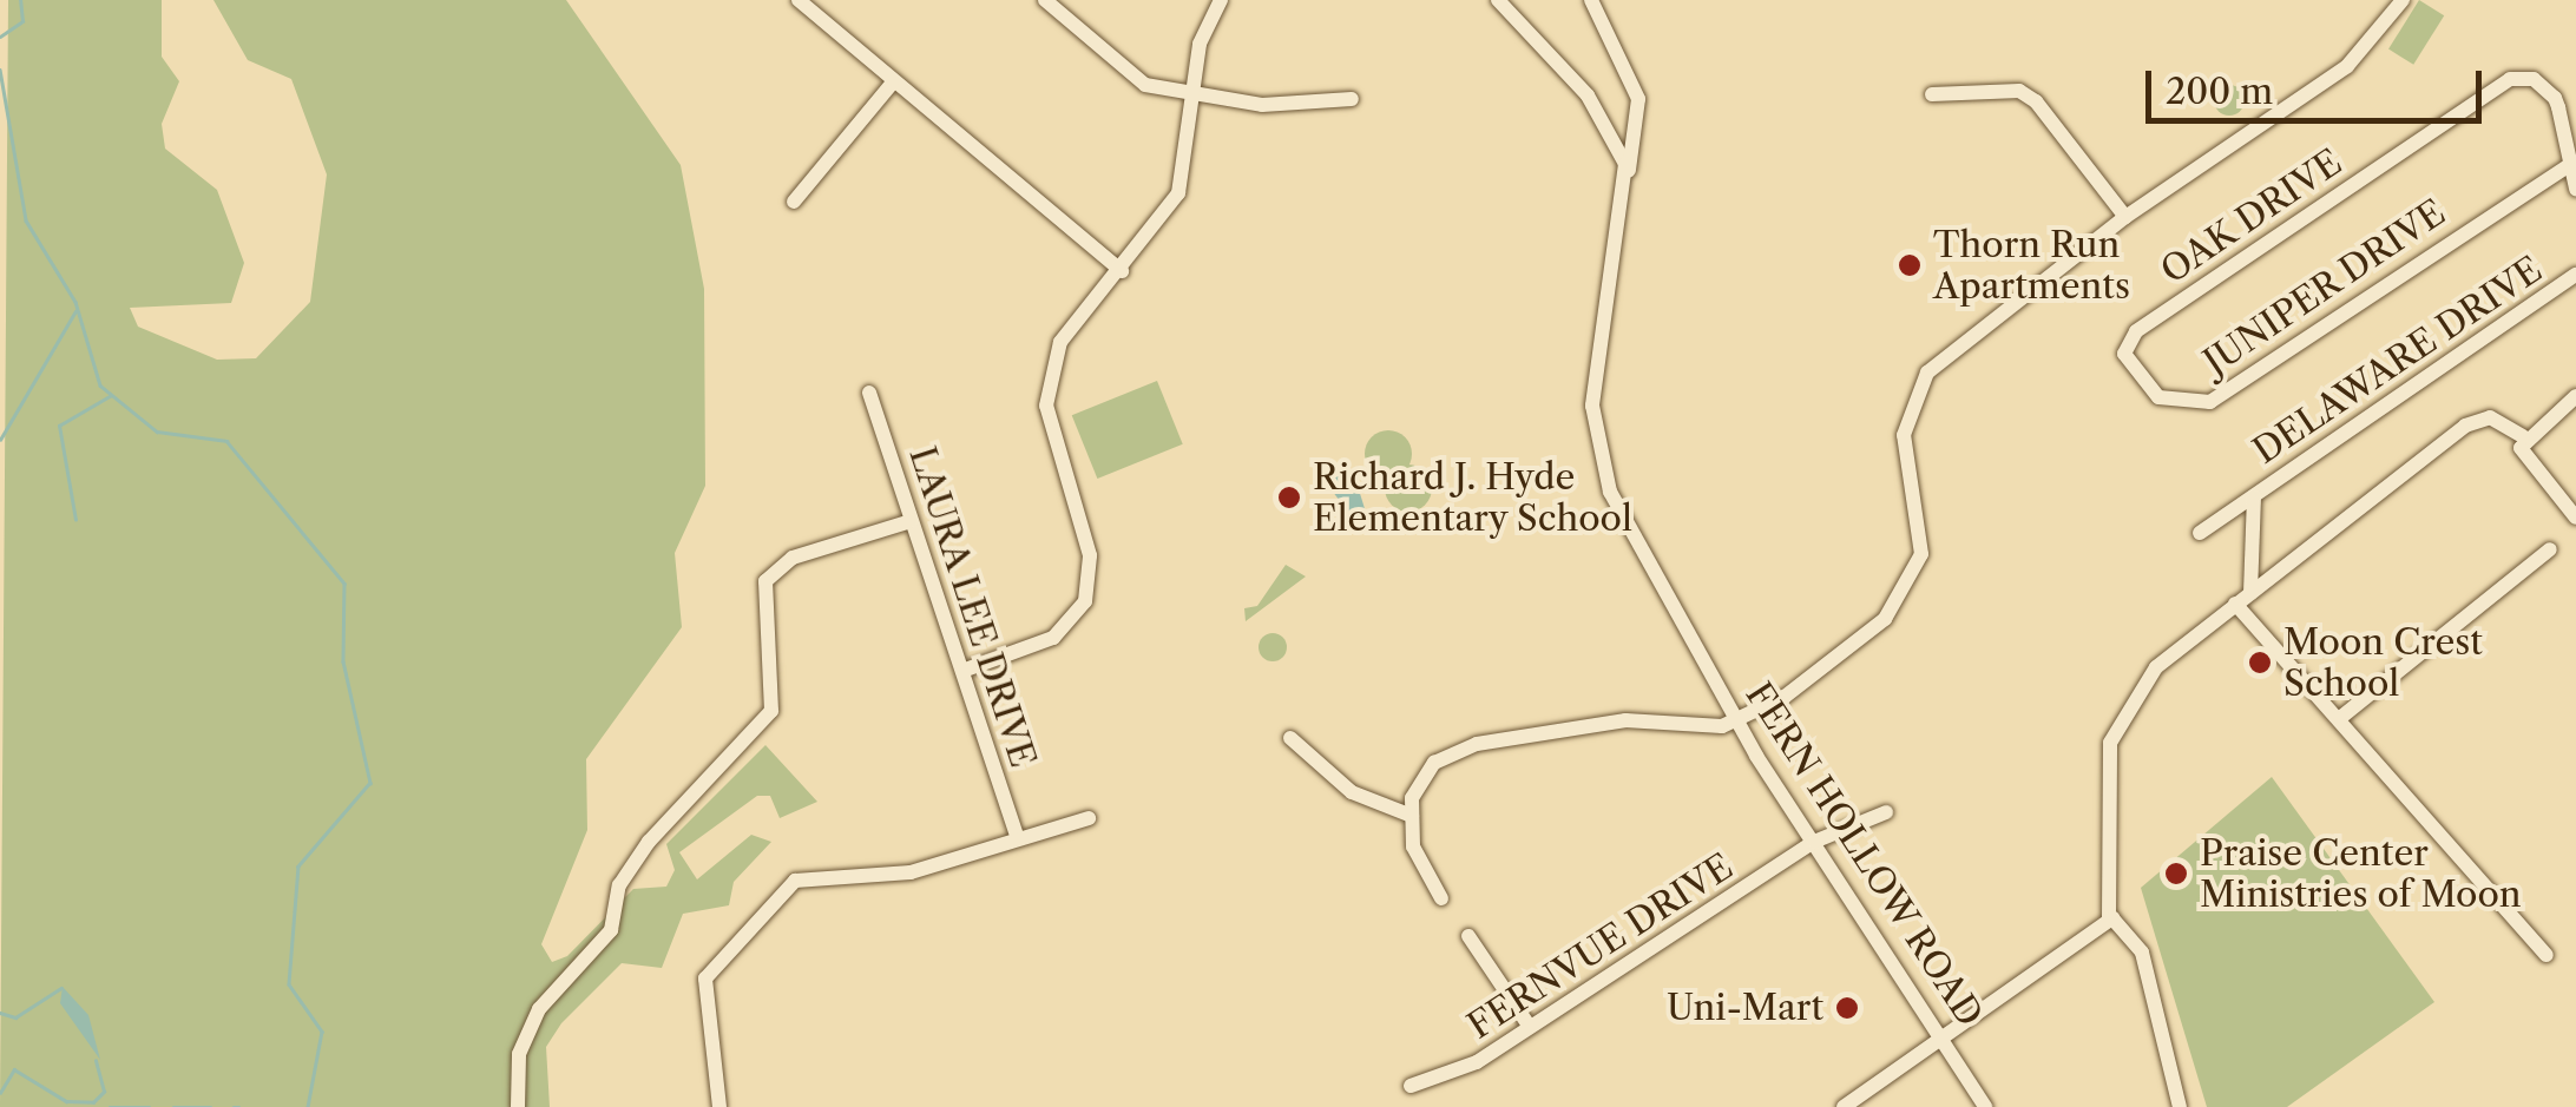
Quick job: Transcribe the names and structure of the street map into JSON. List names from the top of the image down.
{
  "streets": {
    "street": [
      "OAK DRIVE",
      "JUNIPER DRIVE",
      "DELAWARE DRIVE",
      "LAURA LEE DRIVE",
      "FERN HOLLOW ROAD",
      "FERNVUE DRIVE"
    ]
  },
  "crossings": [
    ["OAK DRIVE", "JUNIPER DRIVE"],
    ["FERN HOLLOW ROAD", "FERNVUE DRIVE"]
  ],
  "places": [
    "Thorn Run Apartments",
    "Richard J. Hyde Elementary School",
    "Moon Crest School",
    "Praise Center Ministries of Moon",
    "Uni-Mart"
  ],
  "scale_bar": "200 m"
}
